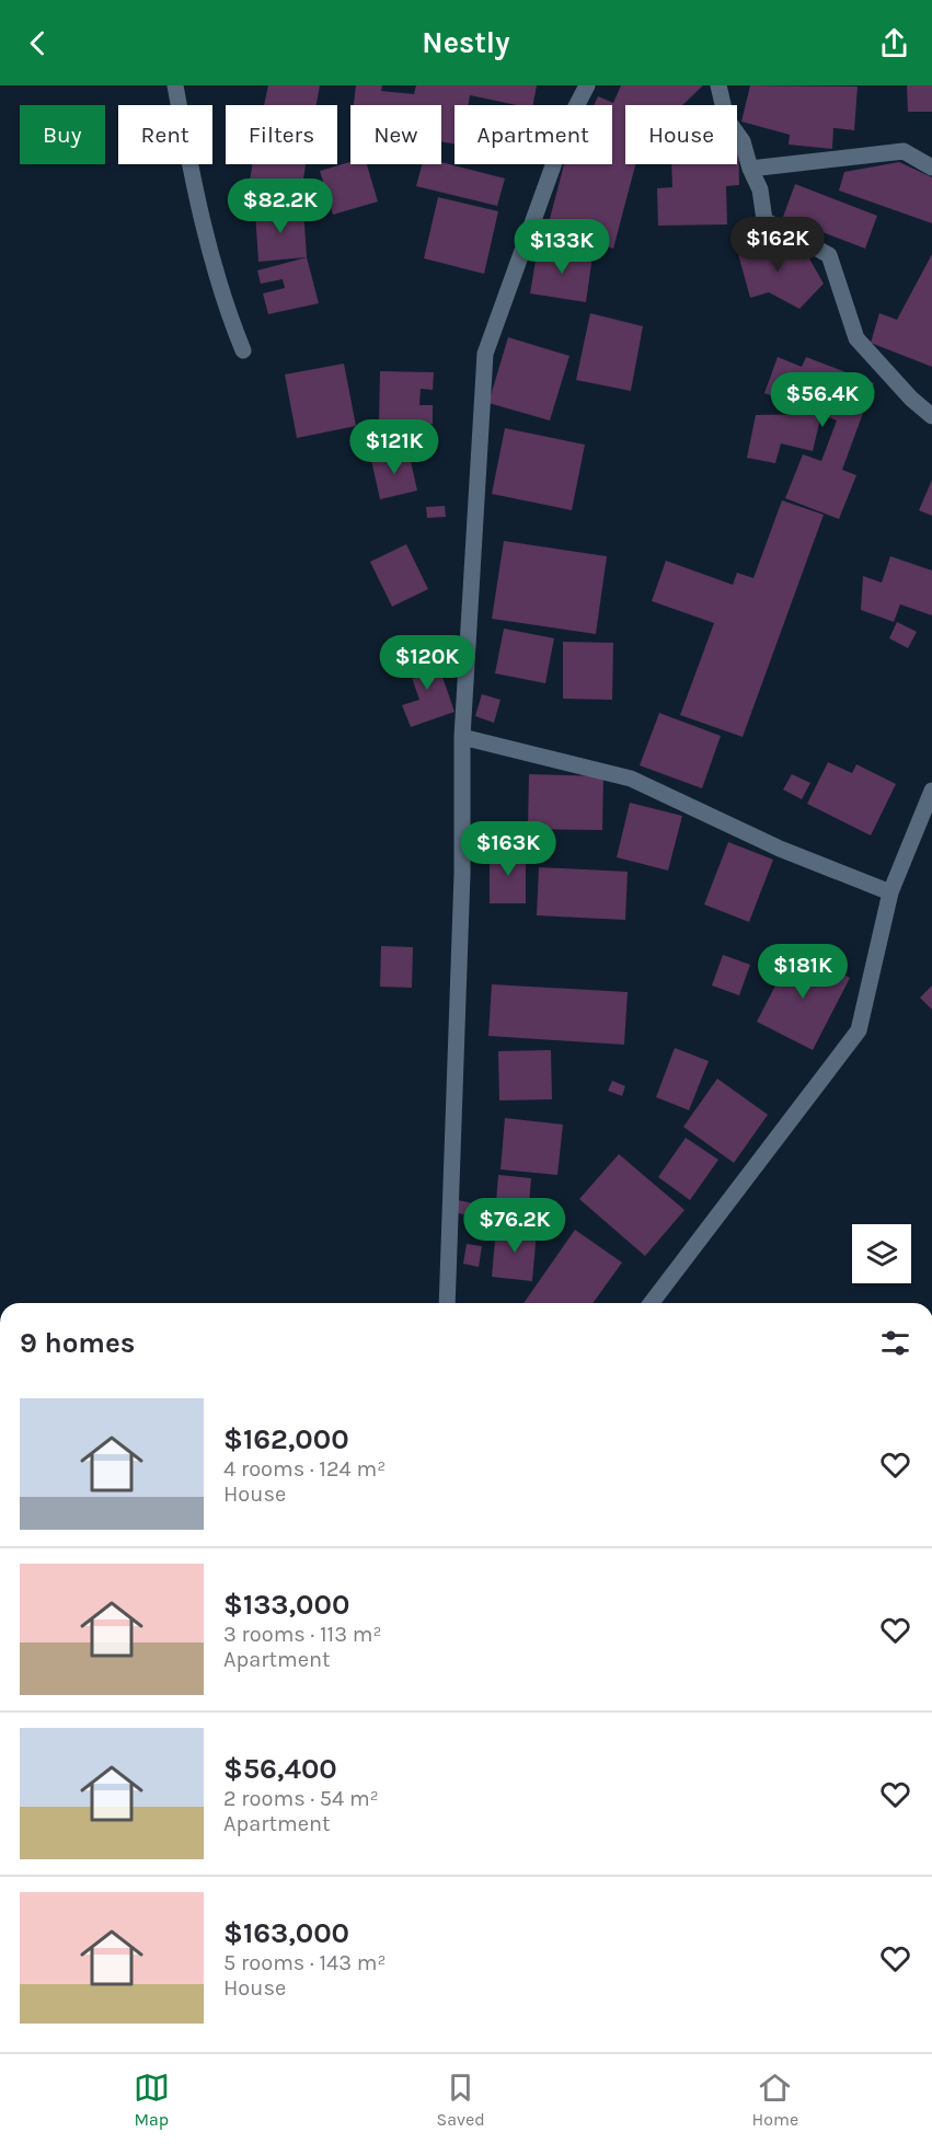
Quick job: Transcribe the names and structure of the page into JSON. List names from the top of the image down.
{
  "page": {
    "header": "Nestly",
    "chip": [
      "Buy",
      "Rent",
      "Filters",
      "New",
      "Apartment",
      "House"
    ],
    "price": [
      "$82.2K",
      "$162K",
      "$133K",
      "$56.4K",
      "$121K",
      "$120K",
      "$163K",
      "$181K",
      "$76.2K"
    ],
    "heading": "9 homes",
    "list": [
      {
        "name": "$162,000",
        "note": "4 rooms · 124 m² · House"
      },
      {
        "name": "$133,000",
        "note": "3 rooms · 113 m² · Apartment"
      },
      {
        "name": "$56,400",
        "note": "2 rooms · 54 m² · Apartment"
      },
      {
        "name": "$163,000",
        "note": "5 rooms · 143 m² · House"
      }
    ],
    "tabs": ["Map", "Saved", "Home"]
  }
}
